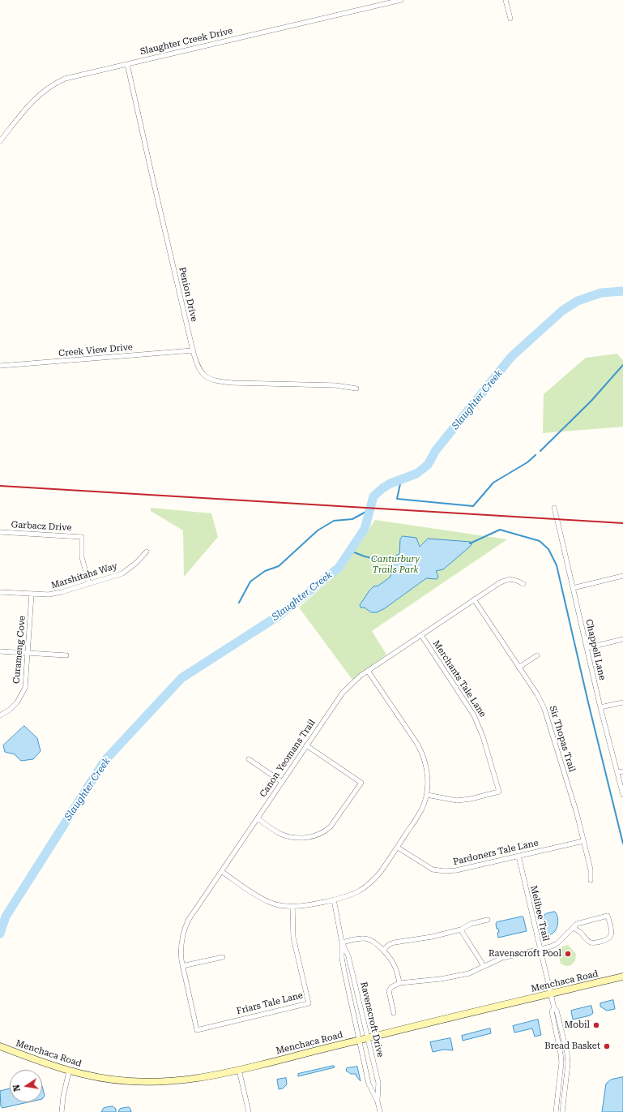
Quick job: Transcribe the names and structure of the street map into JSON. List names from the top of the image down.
{
  "streets": {
    "main road": ["Menchaca Road"],
    "street": [
      "Slaughter Creek Drive",
      "Penion Drive",
      "Creek View Drive",
      "Garbacz Drive",
      "Marshitahs Way",
      "Curameng Cove",
      "Chappell Lane",
      "Merchants Tale Lane",
      "Sir Thopas Trail",
      "Canon Yeomans Trail",
      "Pardoners Tale Lane",
      "Melibee Trail",
      "Friars Tale Lane",
      "Ravenscroft Drive"
    ]
  },
  "crossings": [
    ["Slaughter Creek Drive", "Penion Drive"],
    ["Penion Drive", "Creek View Drive"],
    ["Garbacz Drive", "Marshitahs Way"],
    ["Marshitahs Way", "Curameng Cove"],
    ["Merchants Tale Lane", "Canon Yeomans Trail"],
    ["Sir Thopas Trail", "Canon Yeomans Trail"],
    ["Sir Thopas Trail", "Pardoners Tale Lane"],
    ["Canon Yeomans Trail", "Friars Tale Lane"],
    ["Pardoners Tale Lane", "Melibee Trail"],
    ["Melibee Trail", "Menchaca Road"],
    ["Menchaca Road", "Ravenscroft Drive"]
  ],
  "water": ["Slaughter Creek"],
  "parks": ["Canturbury Trails Park"],
  "places": ["Ravenscroft Pool", "Mobil", "Bread Basket"],
  "north": "left"
}
